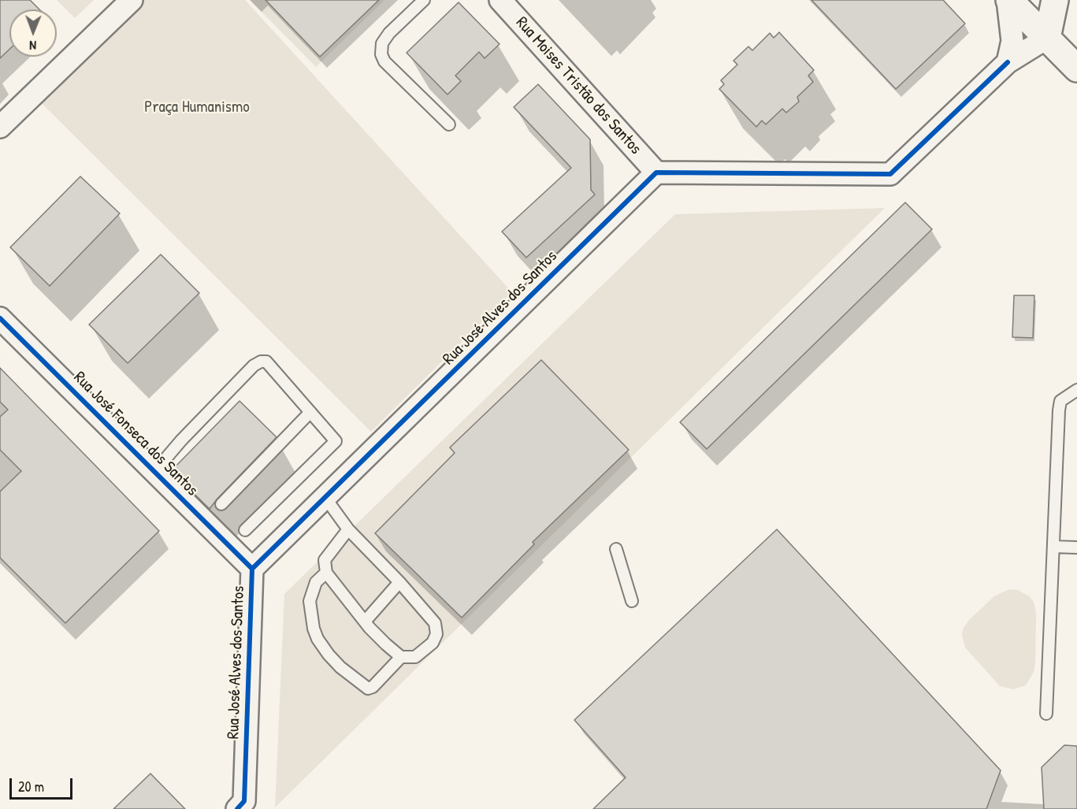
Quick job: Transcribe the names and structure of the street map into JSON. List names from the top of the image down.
{
  "streets": {
    "street": ["Rua Moises Tristão dos Santos", "Rua José Alves dos Santos", "Rua José Fonseca dos Santos"]
  },
  "crossings": [
    ["Rua Moises Tristão dos Santos", "Rua José Alves dos Santos"],
    ["Rua José Alves dos Santos", "Rua José Fonseca dos Santos"]
  ],
  "parks": ["Praça Humanismo"],
  "scale_bar": "20 m",
  "north": "bottom"
}
